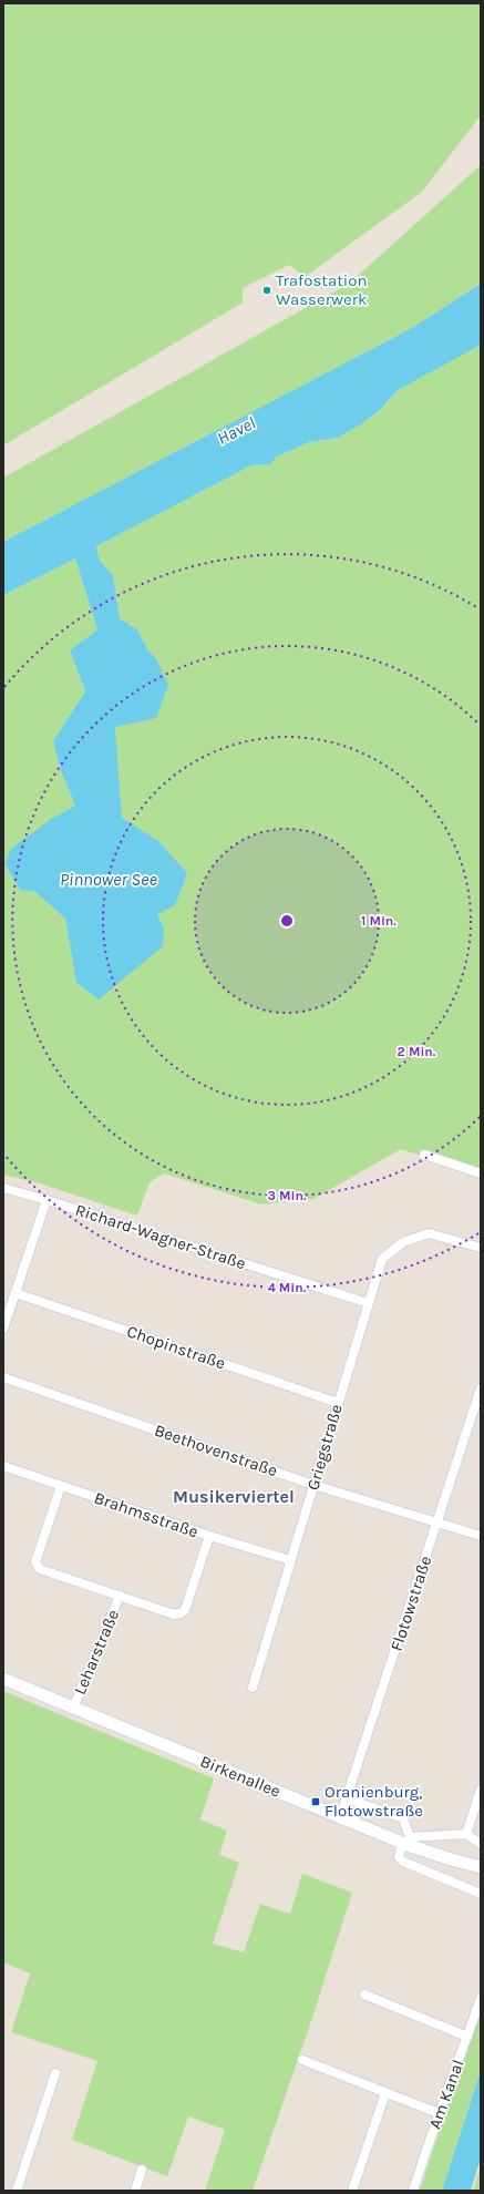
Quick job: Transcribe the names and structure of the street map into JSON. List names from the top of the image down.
{
  "streets": {
    "street": [
      "Richard-Wagner-Straße",
      "Chopinstraße",
      "Griegstraße",
      "Beethovenstraße",
      "Brahmsstraße",
      "Flotowstraße",
      "Leharstraße",
      "Birkenallee",
      "Am Kanal"
    ]
  },
  "crossings": [
    ["Richard-Wagner-Straße", "Griegstraße"],
    ["Chopinstraße", "Griegstraße"],
    ["Griegstraße", "Beethovenstraße"],
    ["Griegstraße", "Brahmsstraße"],
    ["Beethovenstraße", "Flotowstraße"],
    ["Flotowstraße", "Birkenallee"],
    ["Leharstraße", "Birkenallee"]
  ],
  "districts": ["Musikerviertel"],
  "water": ["Havel", "Pinnower See"],
  "places": {
    "other": ["Trafostation Wasserwerk"],
    "transit": ["Oranienburg, Flotowstraße"]
  },
  "rings": [
    "1 Min.",
    "2 Min.",
    "3 Min.",
    "4 Min."
  ]
}
